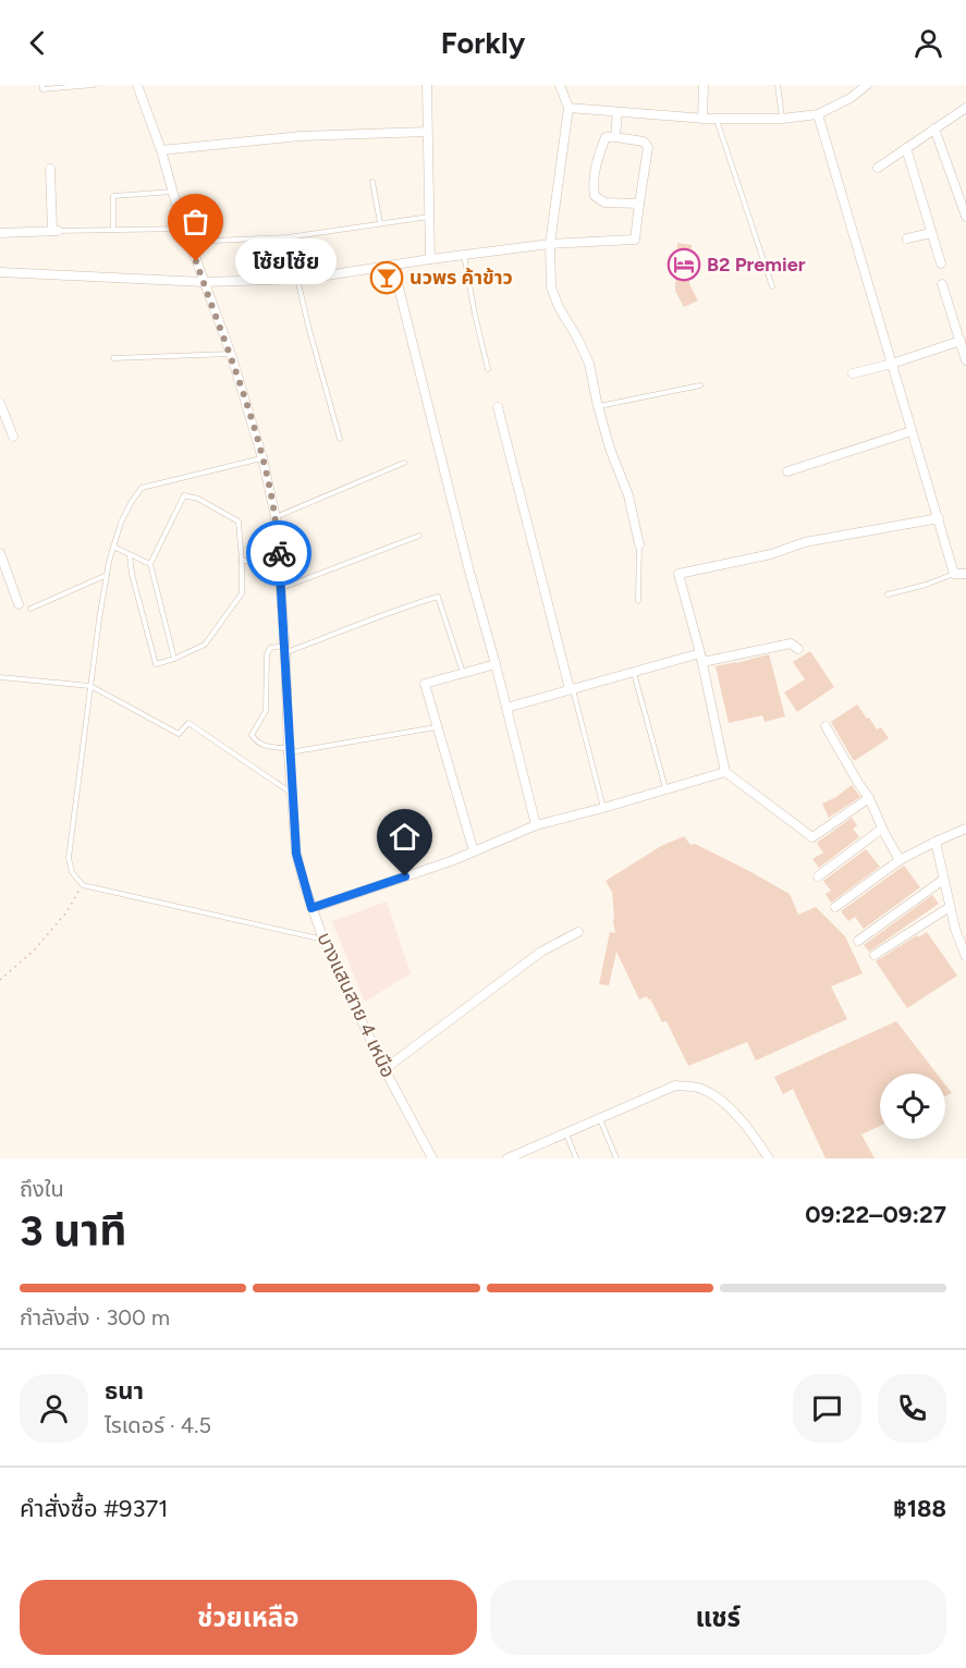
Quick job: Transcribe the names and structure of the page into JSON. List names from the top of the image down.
{
  "streets": {
    "street": ["บางแสนสาย 4 เหนือ"]
  },
  "places": {
    "other": ["โซ้ยโซ้ย"],
    "hotel": ["B2 Premier"],
    "bar": ["นวพร ค้าข้าว"]
  },
  "page": {
    "header": "Forkly",
    "bubble": "โซ้ยโซ้ย",
    "heading": ["3 นาที", "ถึงใน", "09:22–09:27"],
    "panel": [
      "ธนา",
      "ไรเดอร์ · 4.5",
      "คำสั่งซื้อ #9371",
      "฿188"
    ],
    "bar": "กำลังส่ง · 300 m",
    "buttons": ["ช่วยเหลือ", "แชร์"]
  }
}
